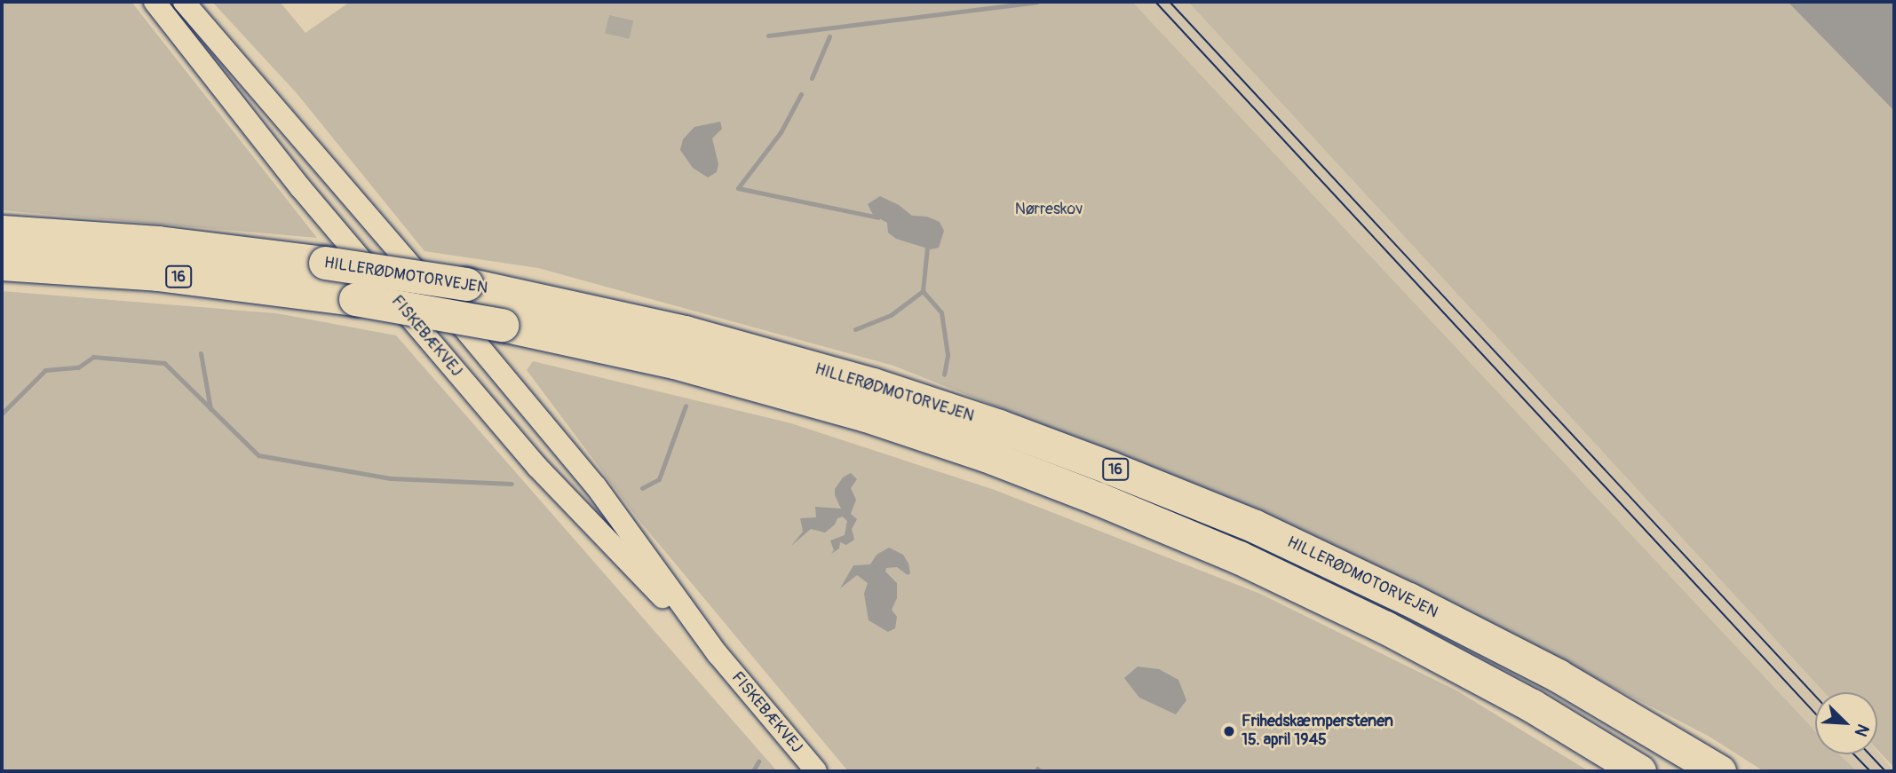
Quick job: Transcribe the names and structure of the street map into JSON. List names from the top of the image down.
{
  "streets": {
    "highway": ["HILLERØDMOTORVEJEN", "16"],
    "street": ["FISKEBÆKVEJ"]
  },
  "parks": ["Nørreskov"],
  "places": ["Frihedskæmperstenen 15. april 1945"],
  "north": "bottom right"
}
